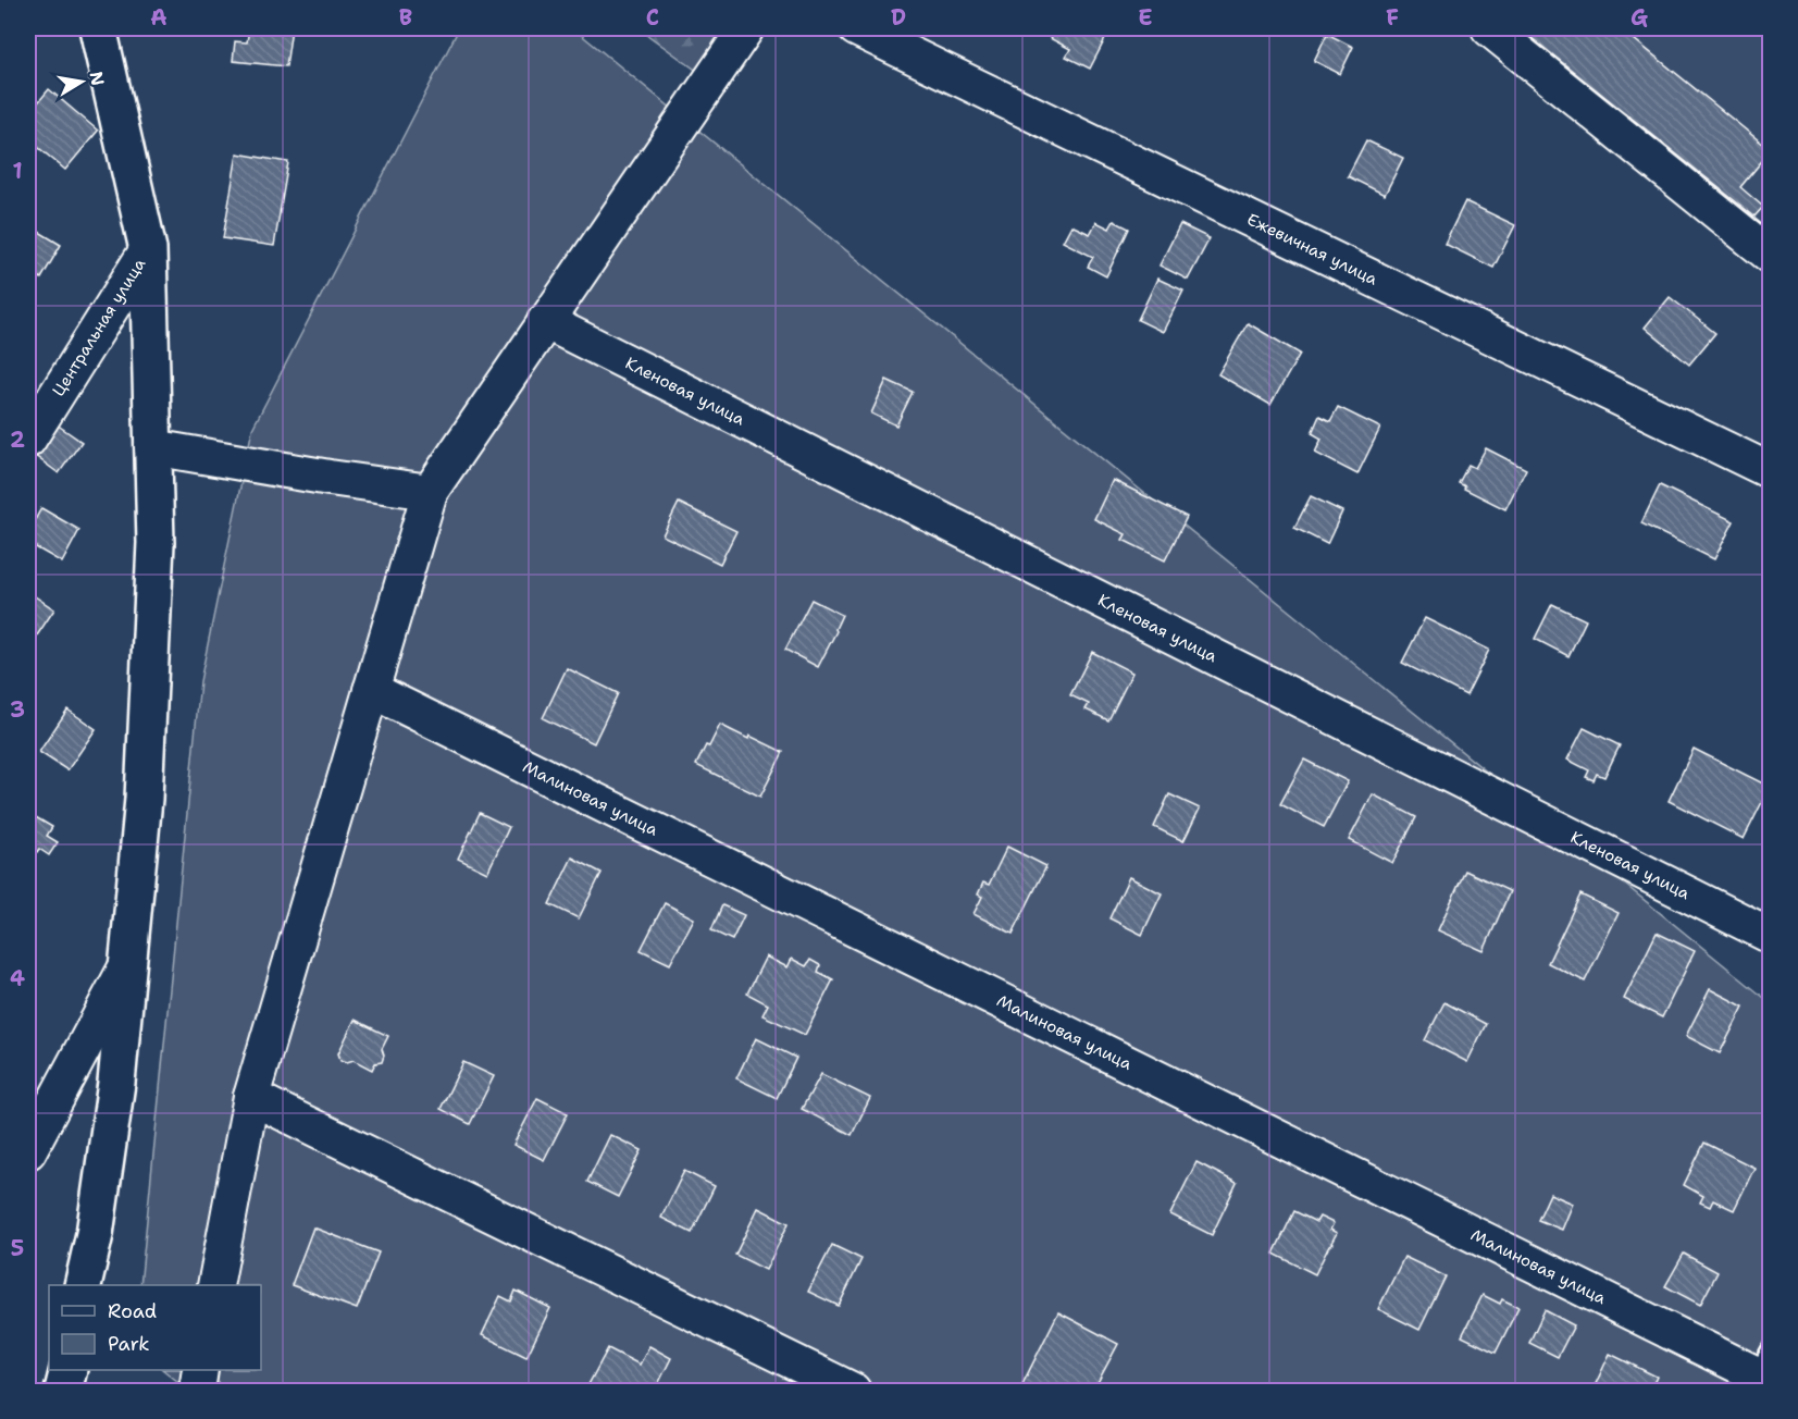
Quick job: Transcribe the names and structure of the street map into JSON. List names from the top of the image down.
{
  "streets": {
    "street": [
      "Ежевичная улица",
      "Центральная улица",
      "Кленовая улица",
      "Малиновая улица"
    ]
  },
  "legend": ["Road", "Park"],
  "north": "right",
  "grid": {
    "columns": [
      "A",
      "B",
      "C",
      "D",
      "E",
      "F",
      "G"
    ],
    "rows": [
      "1",
      "2",
      "3",
      "4",
      "5"
    ]
  }
}
